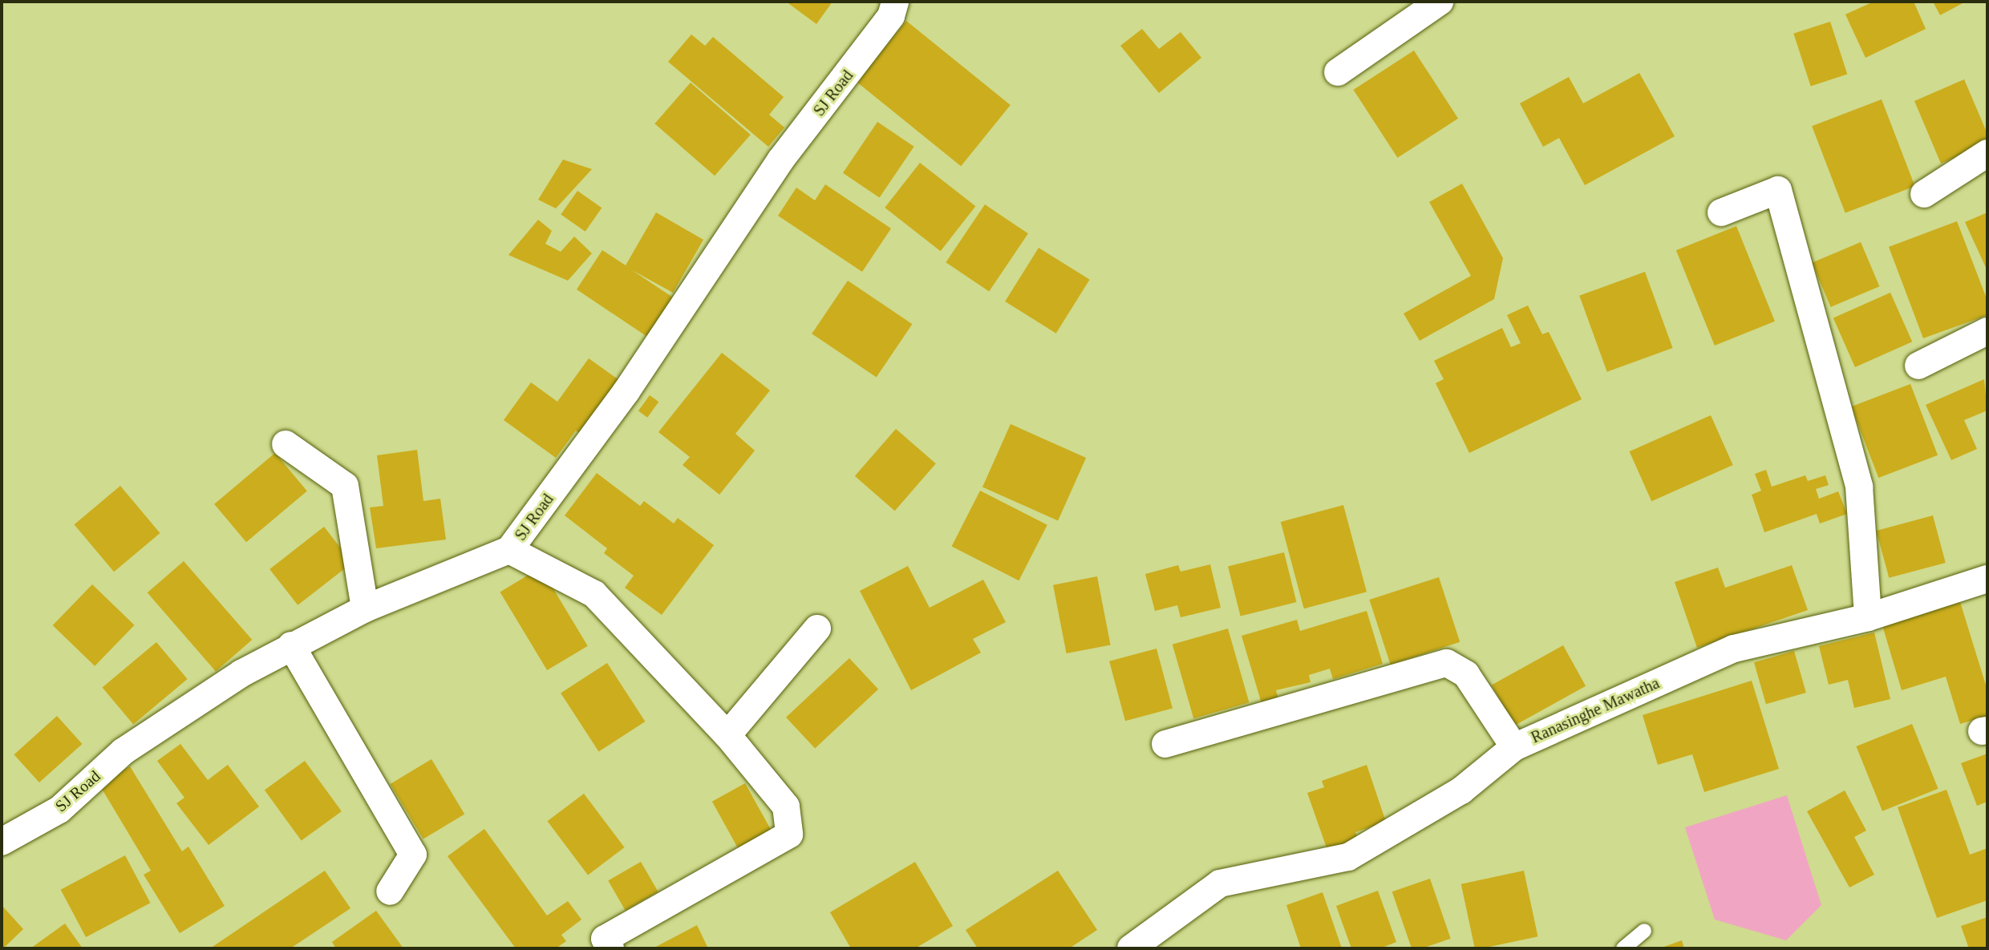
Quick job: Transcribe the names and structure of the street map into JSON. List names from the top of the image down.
{
  "streets": {
    "street": ["SJ Road", "Ranasinghe Mawatha"]
  }
}
